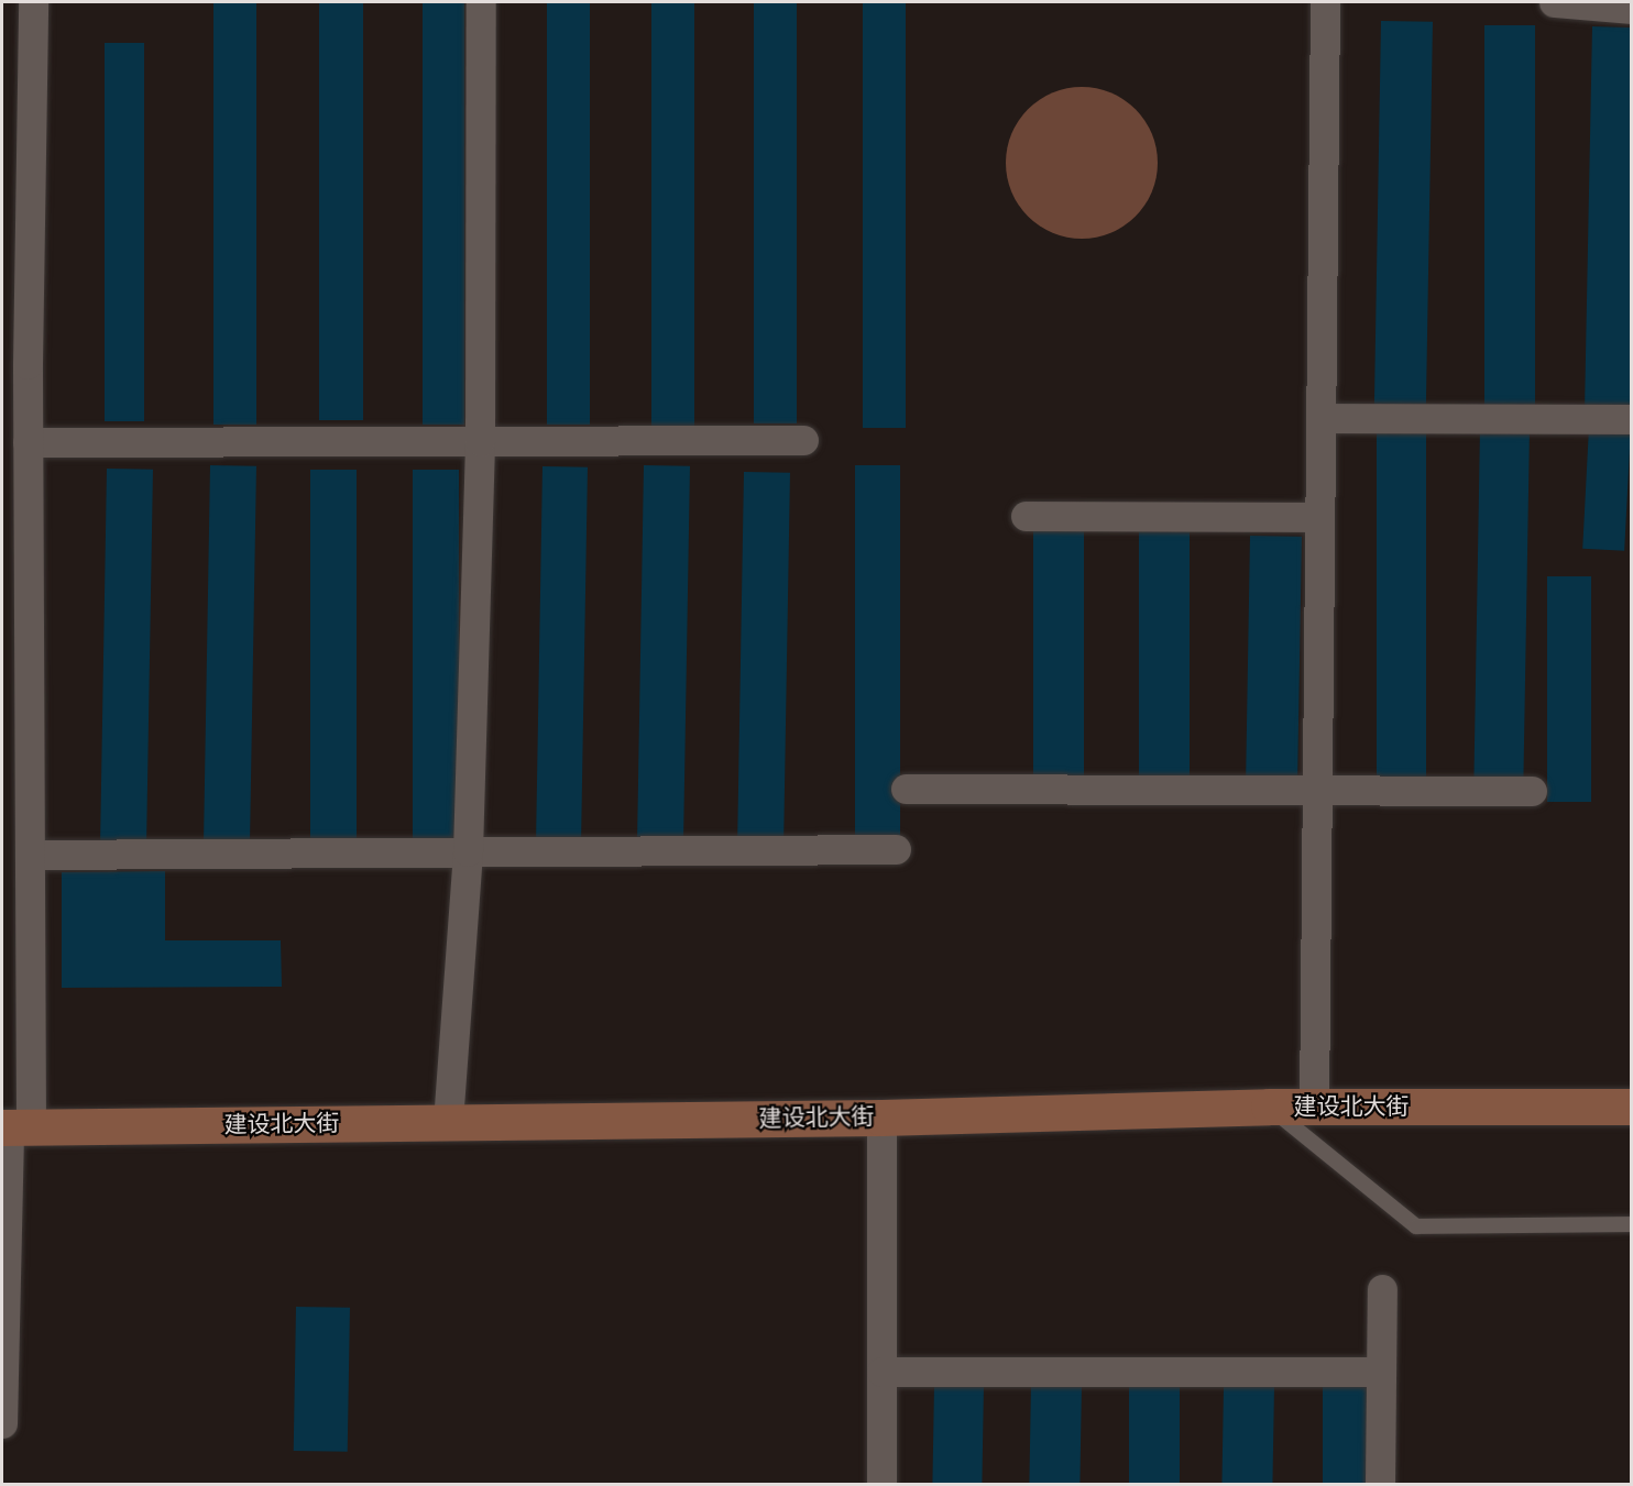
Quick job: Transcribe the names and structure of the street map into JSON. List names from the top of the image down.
{
  "streets": {
    "main road": ["建设北大街"]
  }
}
